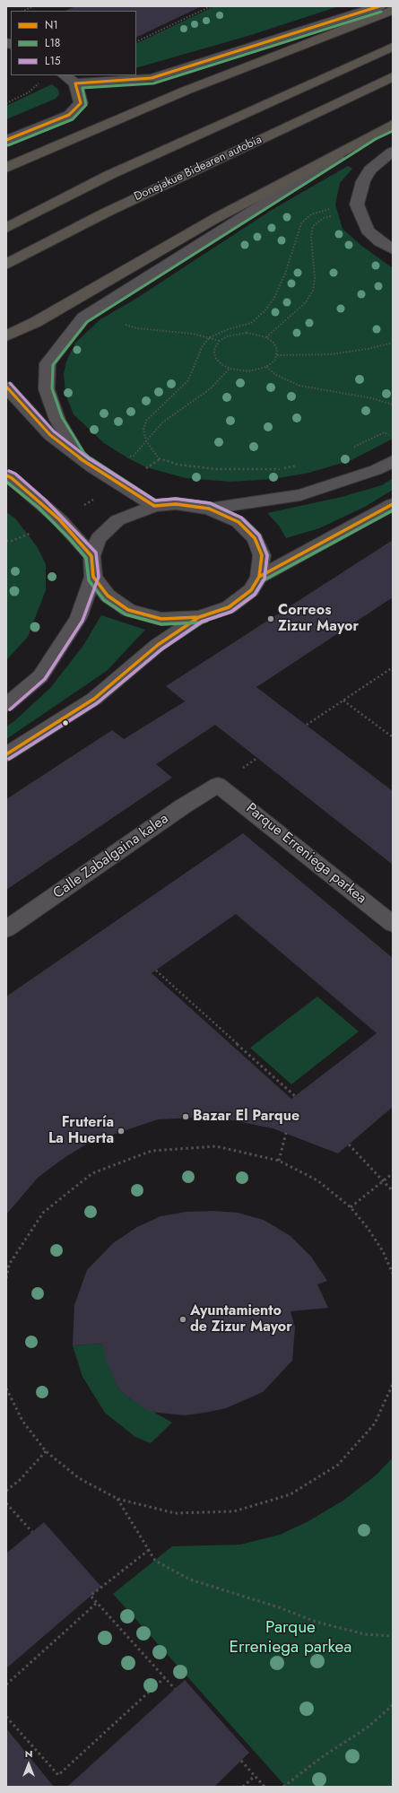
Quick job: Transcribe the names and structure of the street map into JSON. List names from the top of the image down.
{
  "streets": {
    "highway": ["Donejakue Bidearen autobia"],
    "street": ["Parque Erreniega parkea", "Calle Zabalgaina kalea"]
  },
  "crossings": [
    ["Parque Erreniega parkea", "Calle Zabalgaina kalea"]
  ],
  "parks": ["Parque Erreniega parkea"],
  "places": [
    "Correos Zizur Mayor",
    "Bazar El Parque",
    "Frutería La Huerta",
    "Ayuntamiento de Zizur Mayor"
  ],
  "lines": ["transit line N1", "transit line L18", "transit line L15"],
  "legend": ["N1", "L18", "L15"],
  "north": "top"
}
